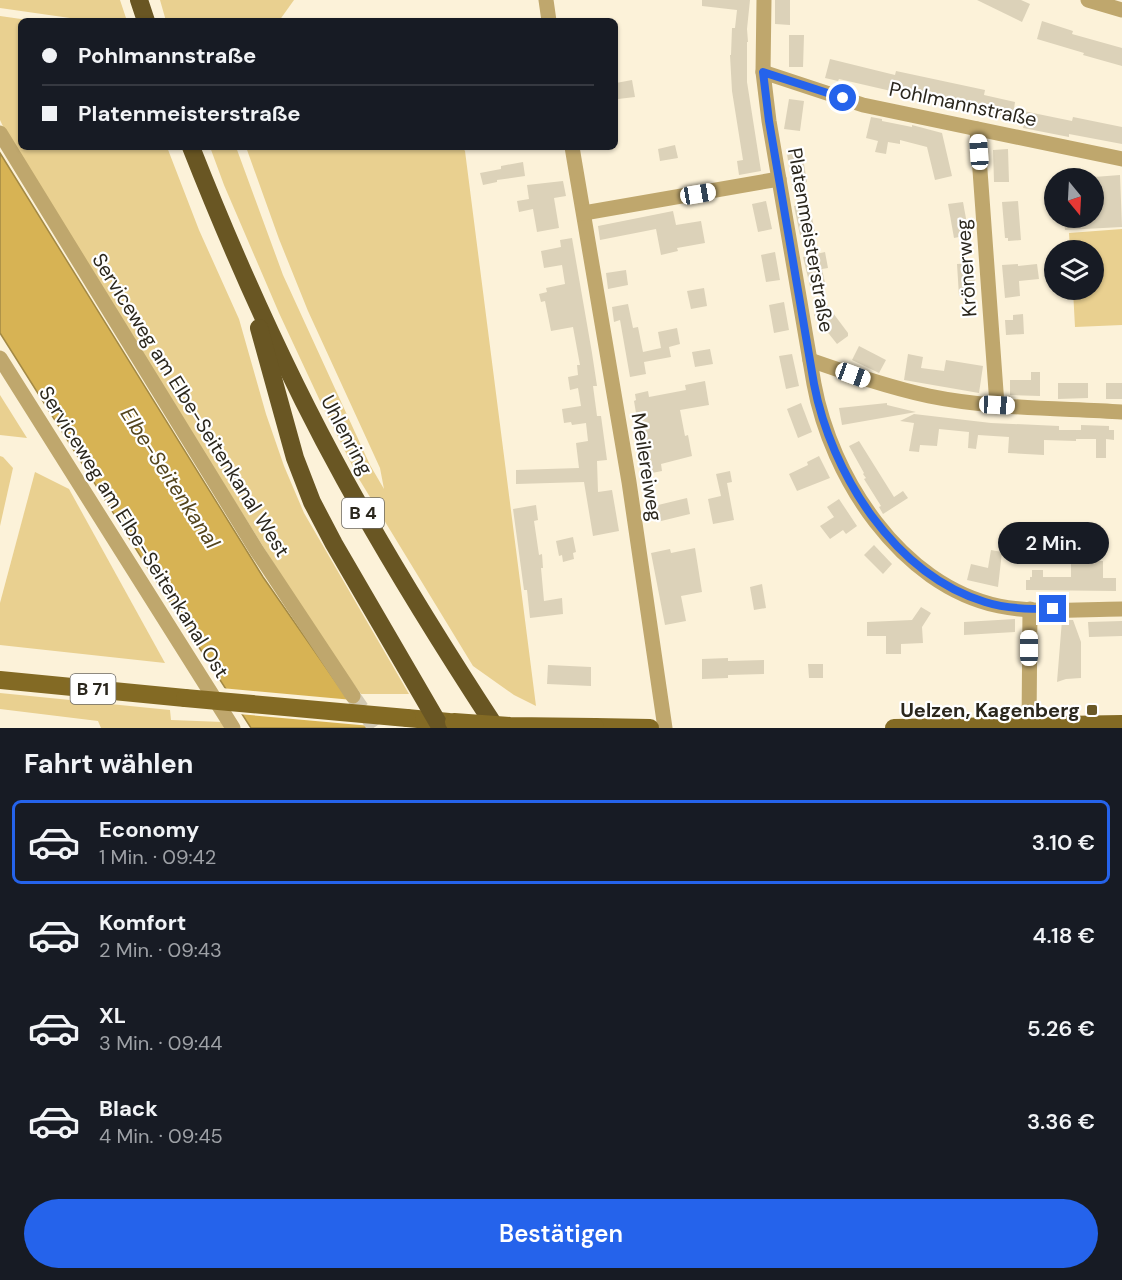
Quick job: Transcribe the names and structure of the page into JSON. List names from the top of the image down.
{
  "streets": {
    "highway": ["Uhlenring", "B 4"],
    "main road": ["B 71"],
    "street": [
      "Pohlmannstraße",
      "Platenmeisterstraße",
      "Krönerweg",
      "Serviceweg am Elbe-Seitenkanal West",
      "Meilereiweg",
      "Serviceweg am Elbe-Seitenkanal Ost"
    ]
  },
  "crossings": [
    ["Pohlmannstraße", "Platenmeisterstraße"],
    ["Pohlmannstraße", "Krönerweg"]
  ],
  "water": ["Elbe-Seitenkanal"],
  "places": {
    "transit": ["Uelzen, Kagenberg"]
  },
  "north": "bottom",
  "page": {
    "banner": ["Pohlmannstraße", "Platenmeisterstraße"],
    "bubble": "2 Min.",
    "heading": "Fahrt wählen",
    "list": [
      {
        "name": "Economy",
        "note": "1 Min. · 09:42",
        "value": "3.10 €"
      },
      {
        "name": "Komfort",
        "note": "2 Min. · 09:43",
        "value": "4.18 €"
      },
      {
        "name": "XL",
        "note": "3 Min. · 09:44",
        "value": "5.26 €"
      },
      {
        "name": "Black",
        "note": "4 Min. · 09:45",
        "value": "3.36 €"
      }
    ],
    "buttons": "Bestätigen"
  }
}
